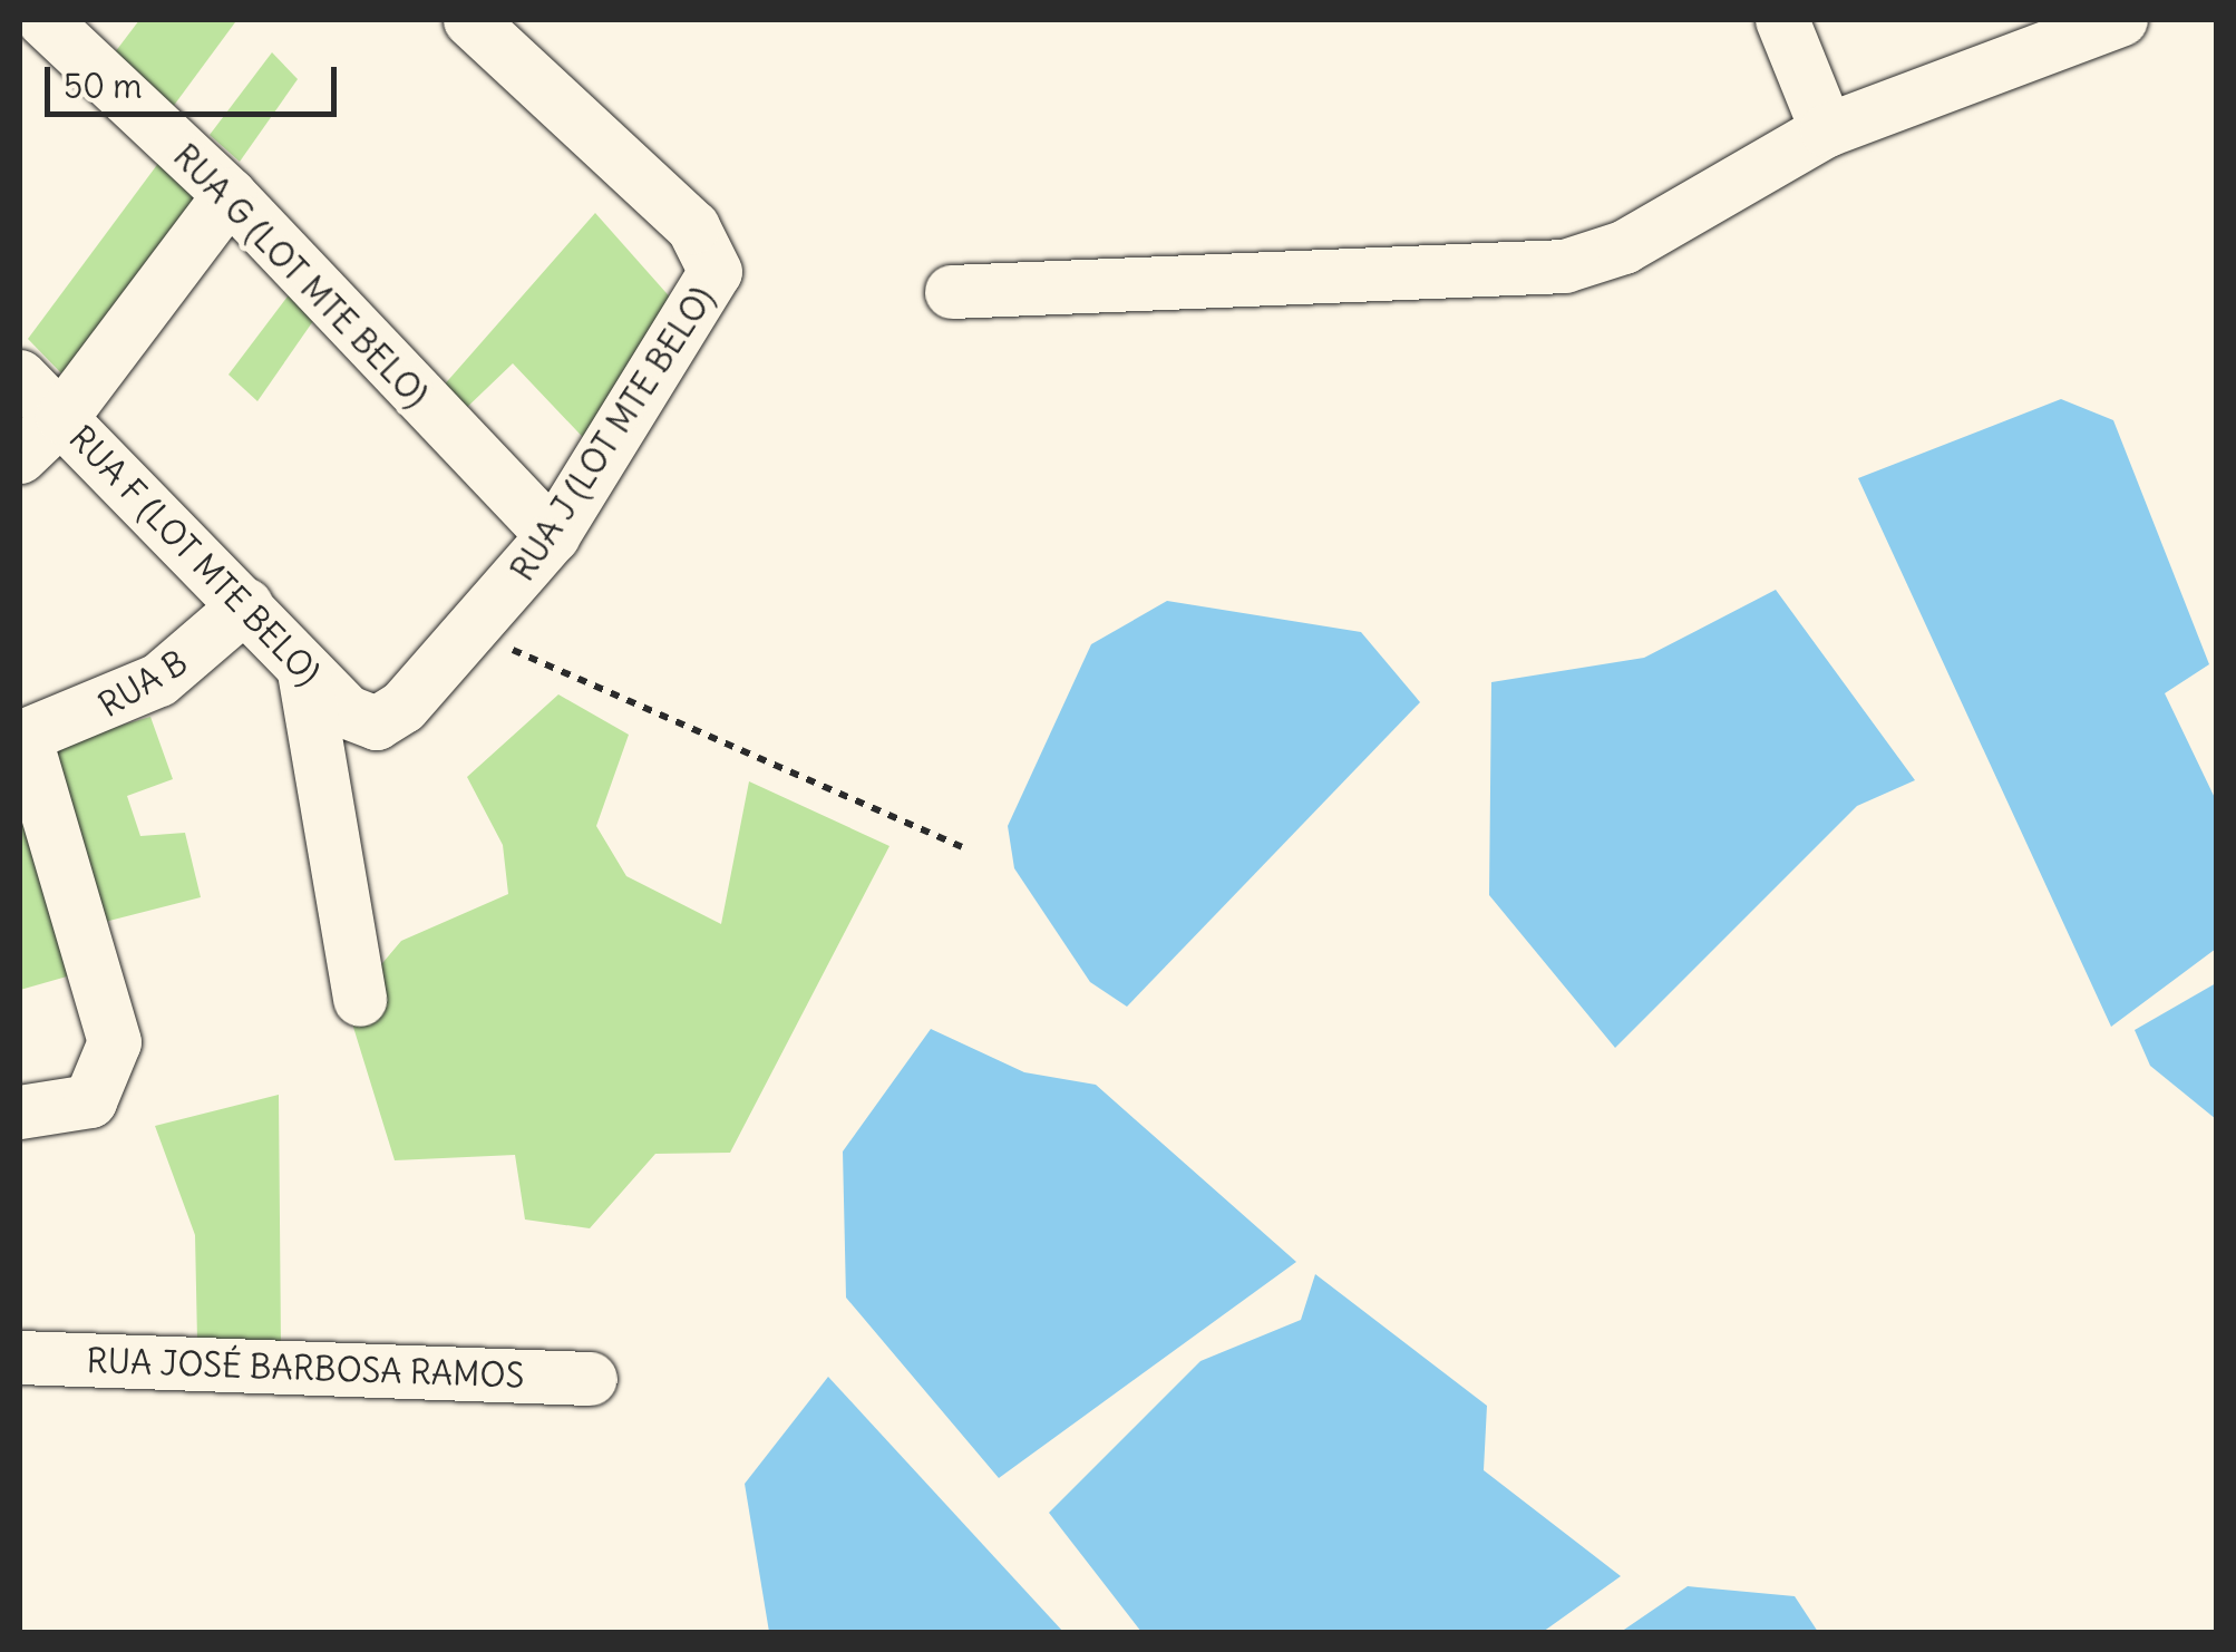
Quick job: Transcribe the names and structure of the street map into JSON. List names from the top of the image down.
{
  "streets": {
    "street": [
      "RUA G (LOT MTE BELO)",
      "RUA J (LOT MTE BELO)",
      "RUA F (LOT MTE BELO)",
      "RUA B",
      "RUA JOSÉ BARBOSA RAMOS"
    ]
  },
  "crossings": [
    ["RUA G (LOT MTE BELO)", "RUA J (LOT MTE BELO)"],
    ["RUA J (LOT MTE BELO)", "RUA F (LOT MTE BELO)"],
    ["RUA F (LOT MTE BELO)", "RUA B"]
  ],
  "scale_bar": "50 m"
}
